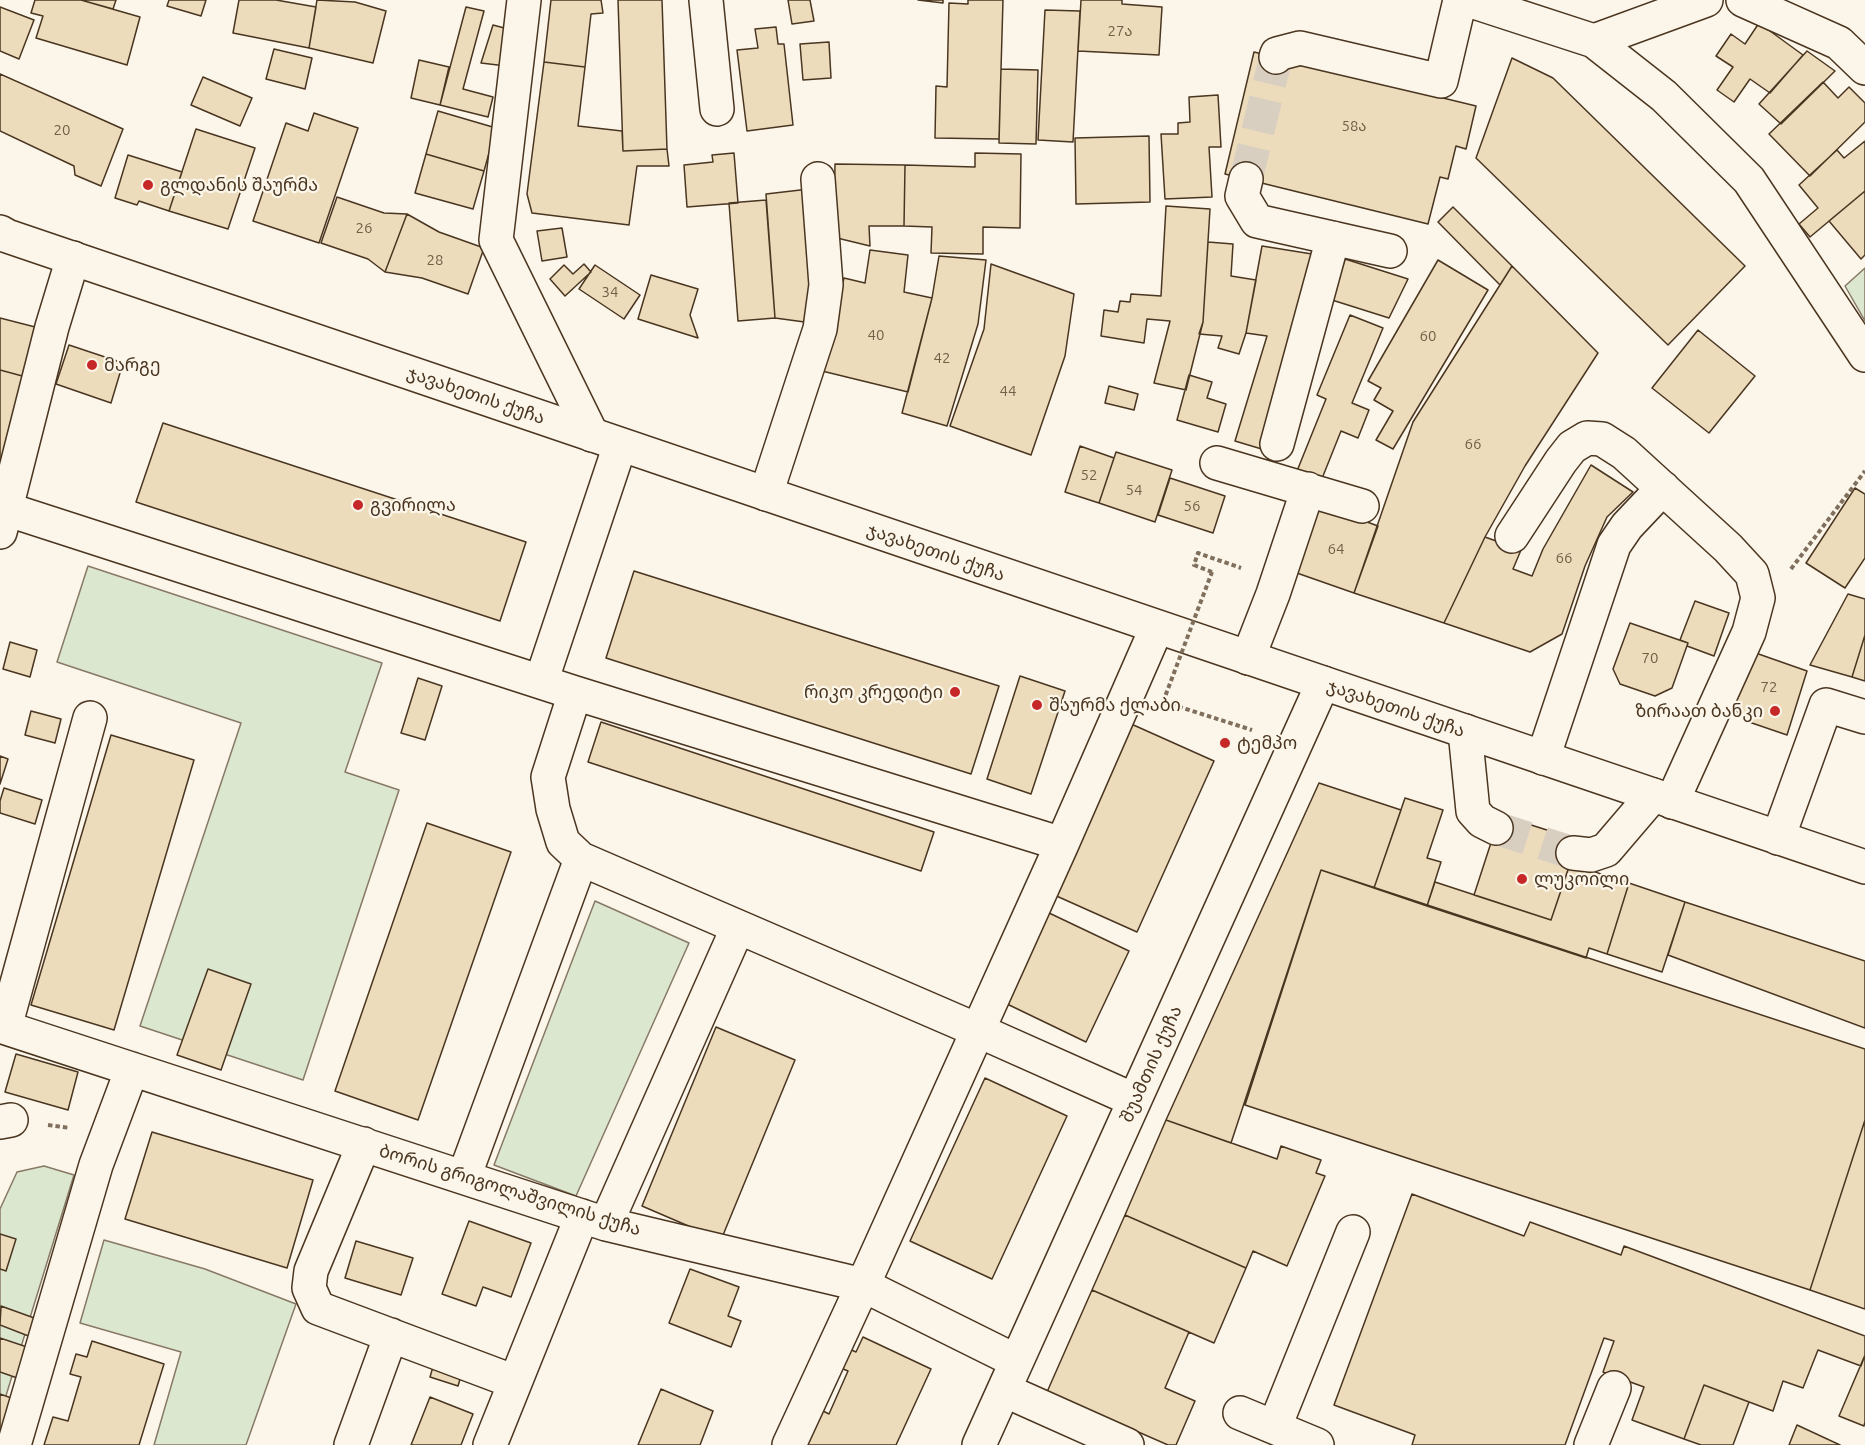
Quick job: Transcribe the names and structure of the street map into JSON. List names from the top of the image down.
{
  "streets": {
    "street": ["ჯავახეთის ქუჩა", "შუამთის ქუჩა", "ბორის გრიგოლაშვილის ქუჩა"]
  },
  "crossings": [
    ["ჯავახეთის ქუჩა", "შუამთის ქუჩა"],
    ["შუამთის ქუჩა", "ბორის გრიგოლაშვილის ქუჩა"]
  ],
  "places": [
    "გლდანის შაურმა",
    "მარგე",
    "გვირილა",
    "რიკო კრედიტი",
    "შაურმა ქლაბი",
    "ზირაათ ბანკი",
    "ტემპო",
    "ლუკოილი"
  ],
  "house_numbers": [
    "27ა",
    "58ა",
    "20",
    "26",
    "28",
    "34",
    "40",
    "60",
    "42",
    "44",
    "66",
    "52",
    "54",
    "56",
    "64",
    "66",
    "70",
    "72"
  ]
}
